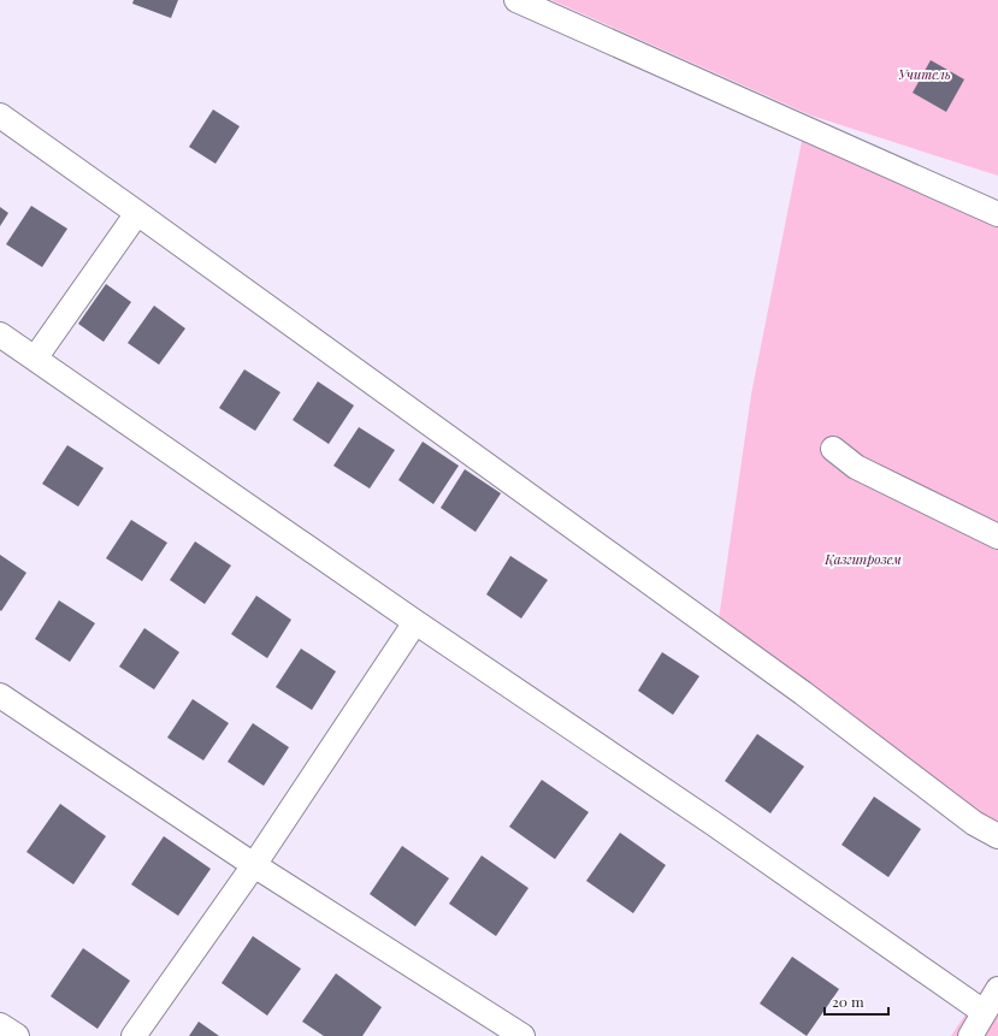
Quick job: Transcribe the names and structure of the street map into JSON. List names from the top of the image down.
{
  "parks": ["Учитель", "Қазгипрозем"],
  "scale_bar": "20 m"
}
